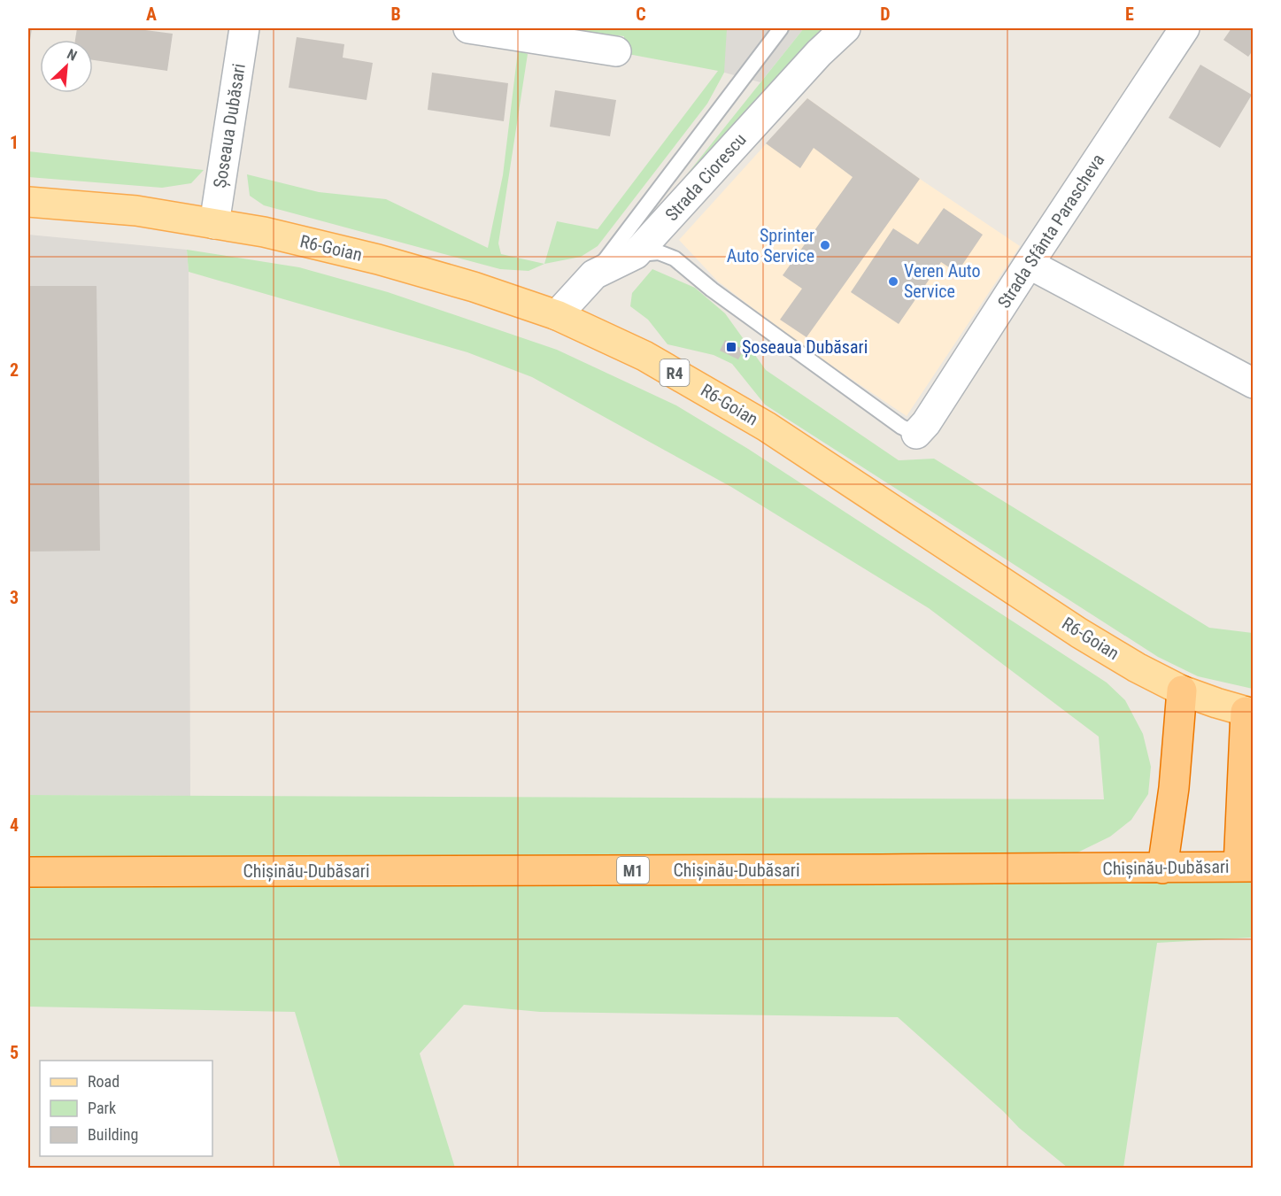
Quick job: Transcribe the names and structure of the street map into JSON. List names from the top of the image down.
{
  "streets": {
    "highway": ["Chișinău-Dubăsari", "M1"],
    "main road": ["R6-Goian", "R4"],
    "street": ["Șoseaua Dubăsari", "Strada Ciorescu", "Strada Sfânta Parascheva"]
  },
  "crossings": [
    ["Șoseaua Dubăsari", "R6-Goian"],
    ["Strada Ciorescu", "R6-Goian"]
  ],
  "places": {
    "other": ["Sprinter Auto Service", "Veren Auto Service"],
    "transit": ["Șoseaua Dubăsari"]
  },
  "legend": ["Road", "Park", "Building"],
  "north": "top right",
  "grid": {
    "columns": [
      "A",
      "B",
      "C",
      "D",
      "E"
    ],
    "rows": [
      "1",
      "2",
      "3",
      "4",
      "5"
    ]
  }
}
